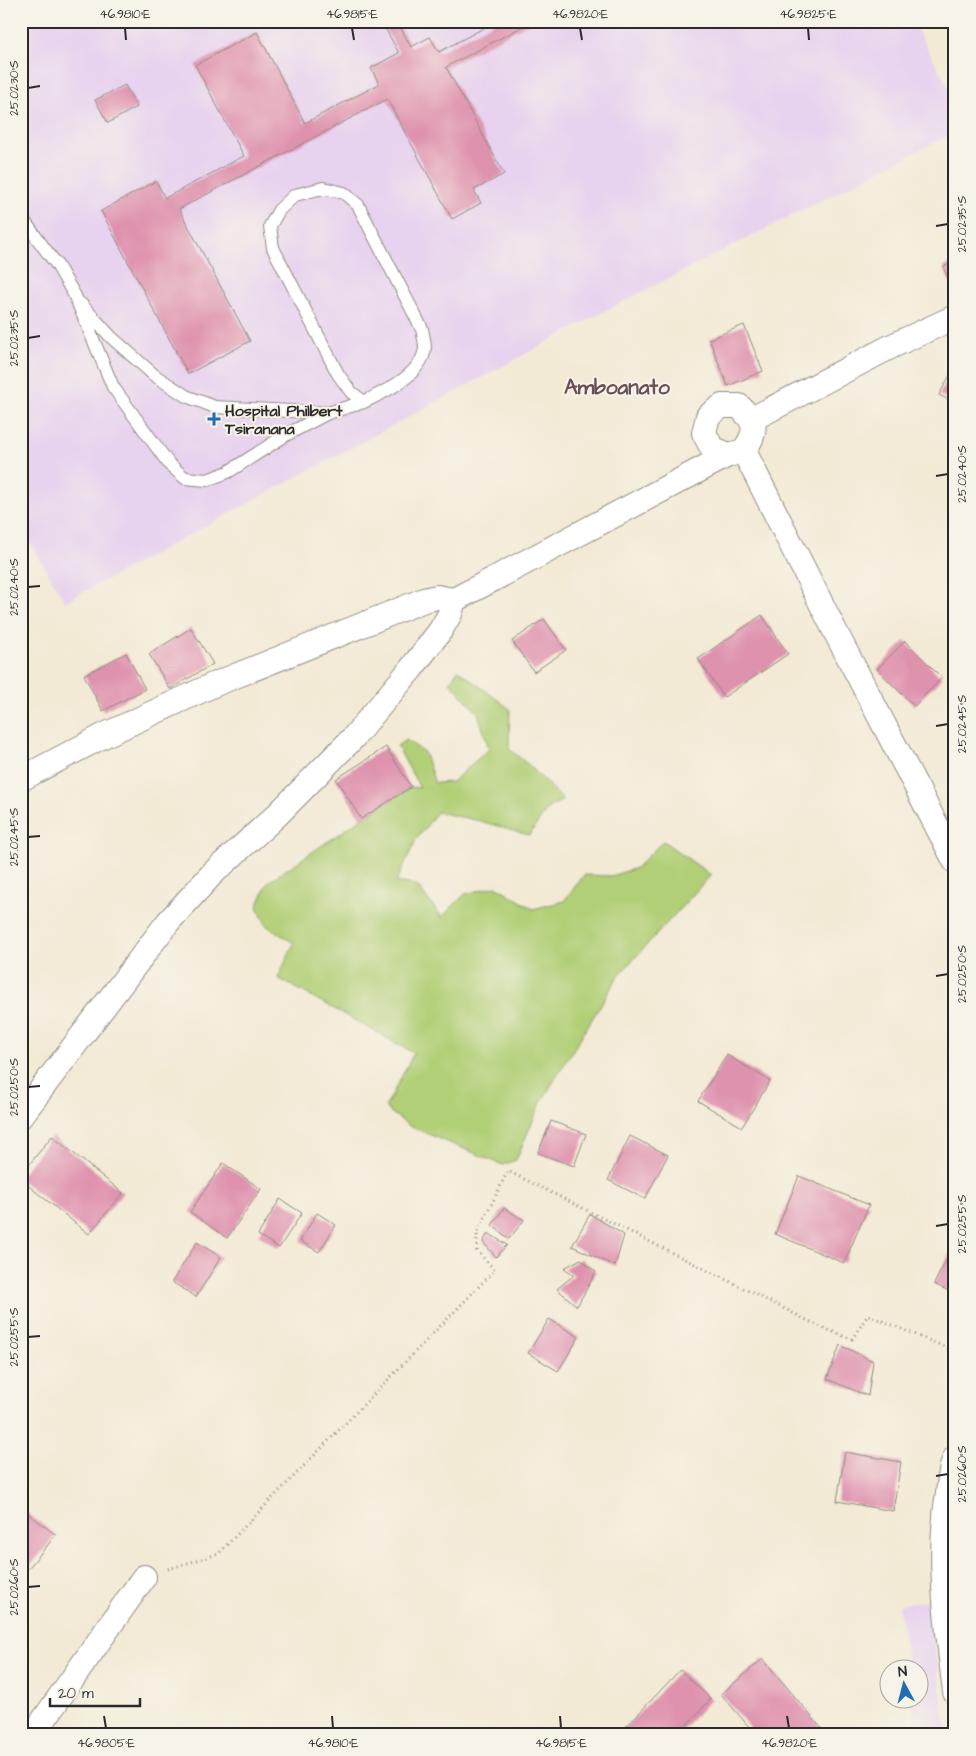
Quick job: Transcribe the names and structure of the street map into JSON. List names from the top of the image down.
{
  "districts": ["Amboanato"],
  "places": {
    "health": ["Hospital Philbert Tsiranana"]
  },
  "scale_bar": "20 m",
  "north": "top",
  "coordinates": [
    "46.9810°E",
    "46.9815°E",
    "46.9820°E",
    "46.9825°E",
    "25.0230°S",
    "25.0235°S",
    "25.0240°S",
    "25.0245°S",
    "25.0250°S",
    "25.0255°S",
    "25.0260°S",
    "46.9805°E"
  ]
}
